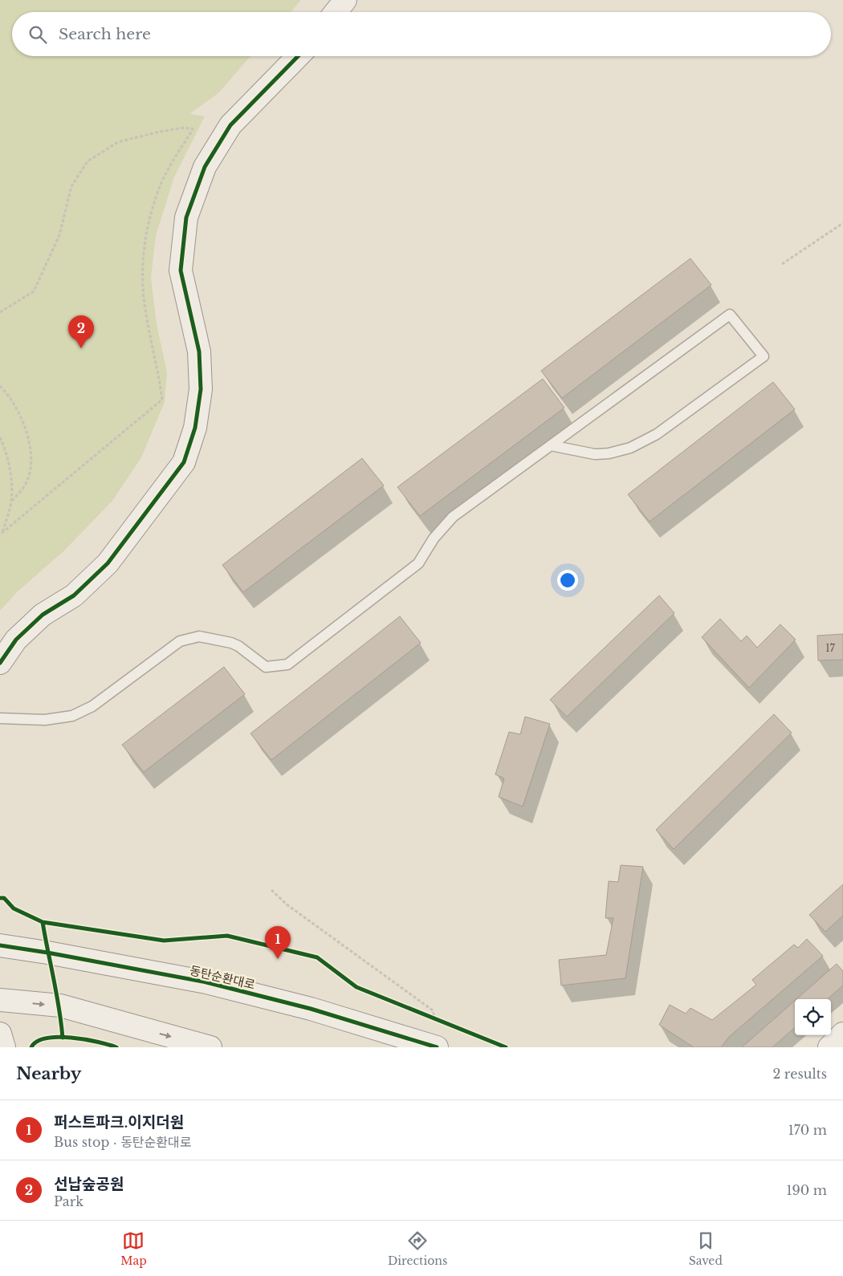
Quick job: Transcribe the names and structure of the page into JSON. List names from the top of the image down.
{
  "streets": {
    "street": ["동탄순환대로"]
  },
  "house_numbers": ["17"],
  "page": {
    "search": "Search here",
    "pins": ["2", "1"],
    "heading": ["Nearby", "2 results"],
    "list": [
      {
        "mark": "1",
        "name": "퍼스트파크.이지더원",
        "note": "Bus stop · 동탄순환대로",
        "value": "170 m"
      },
      {
        "mark": "2",
        "name": "선납숲공원",
        "note": "Park",
        "value": "190 m"
      }
    ],
    "nav": ["Map", "Directions", "Saved"]
  }
}
